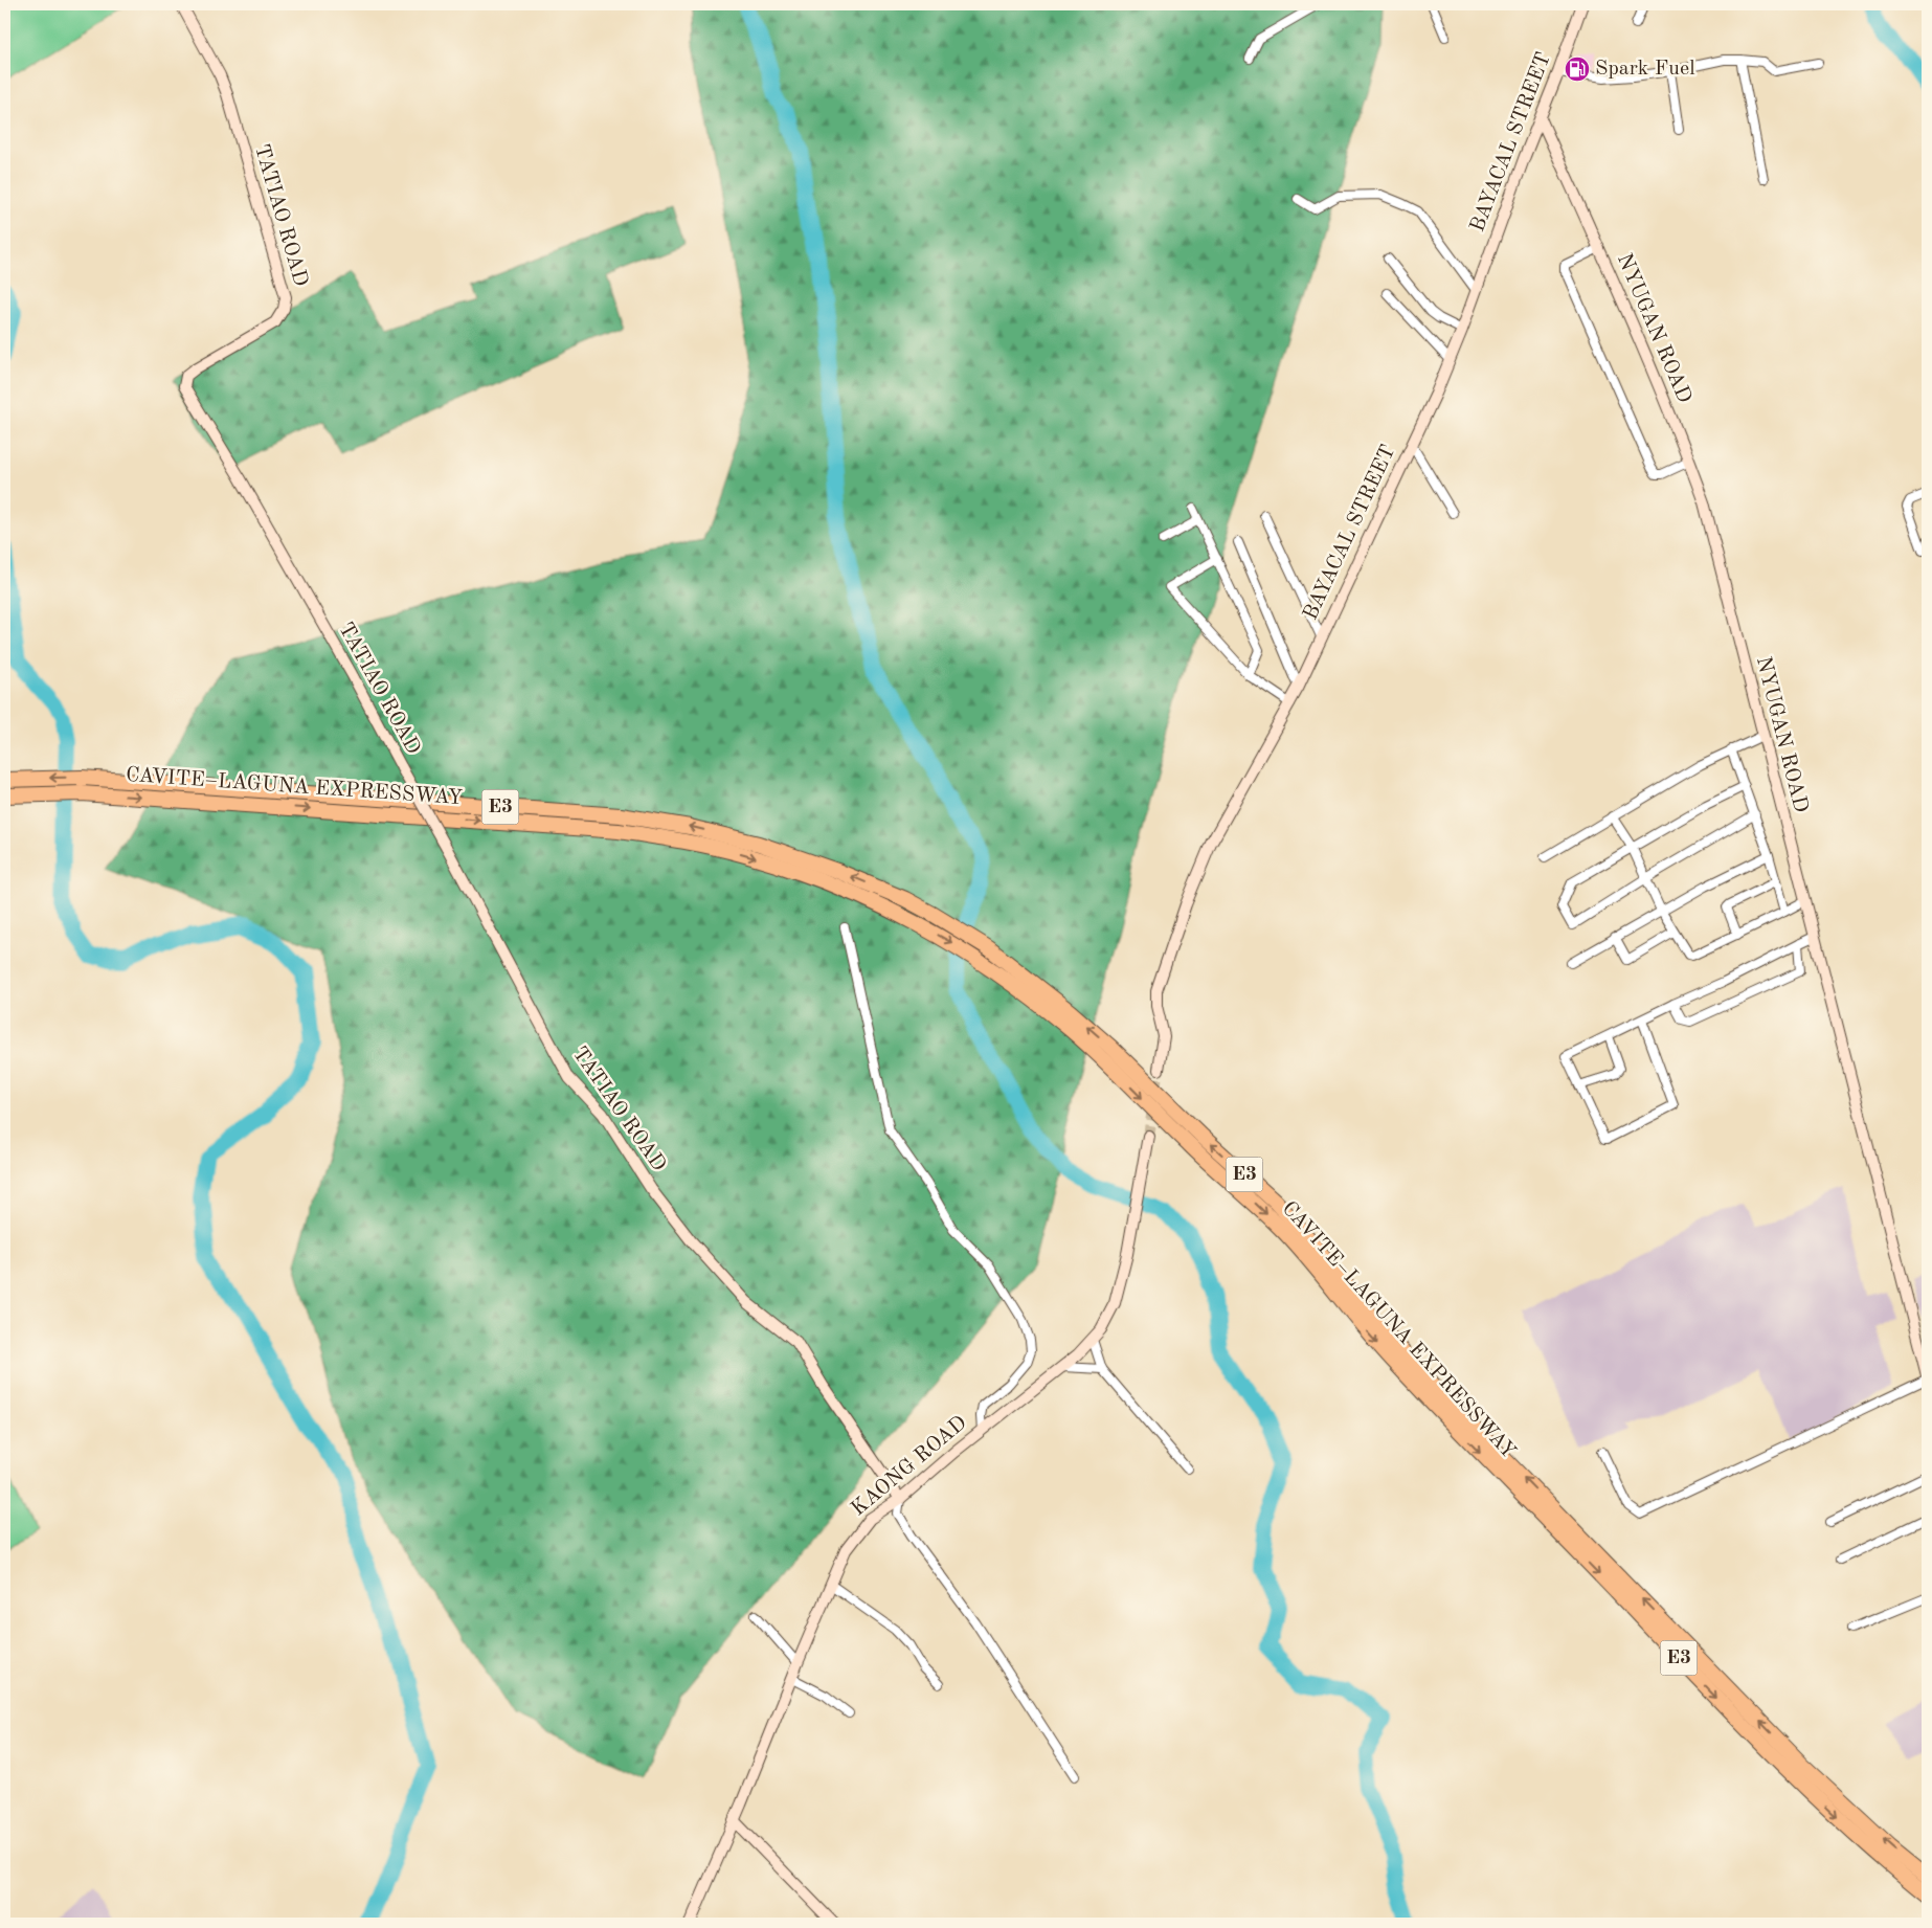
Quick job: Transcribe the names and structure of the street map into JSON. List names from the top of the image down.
{
  "streets": {
    "highway": ["CAVITE–LAGUNA EXPRESSWAY", "E3"],
    "main road": [
      "BAYACAL STREET",
      "TATIAO ROAD",
      "NYUGAN ROAD",
      "KAONG ROAD"
    ]
  },
  "crossings": [
    ["BAYACAL STREET", "NYUGAN ROAD"],
    ["TATIAO ROAD", "KAONG ROAD"]
  ],
  "places": {
    "fuel station": ["Spark Fuel"]
  }
}
